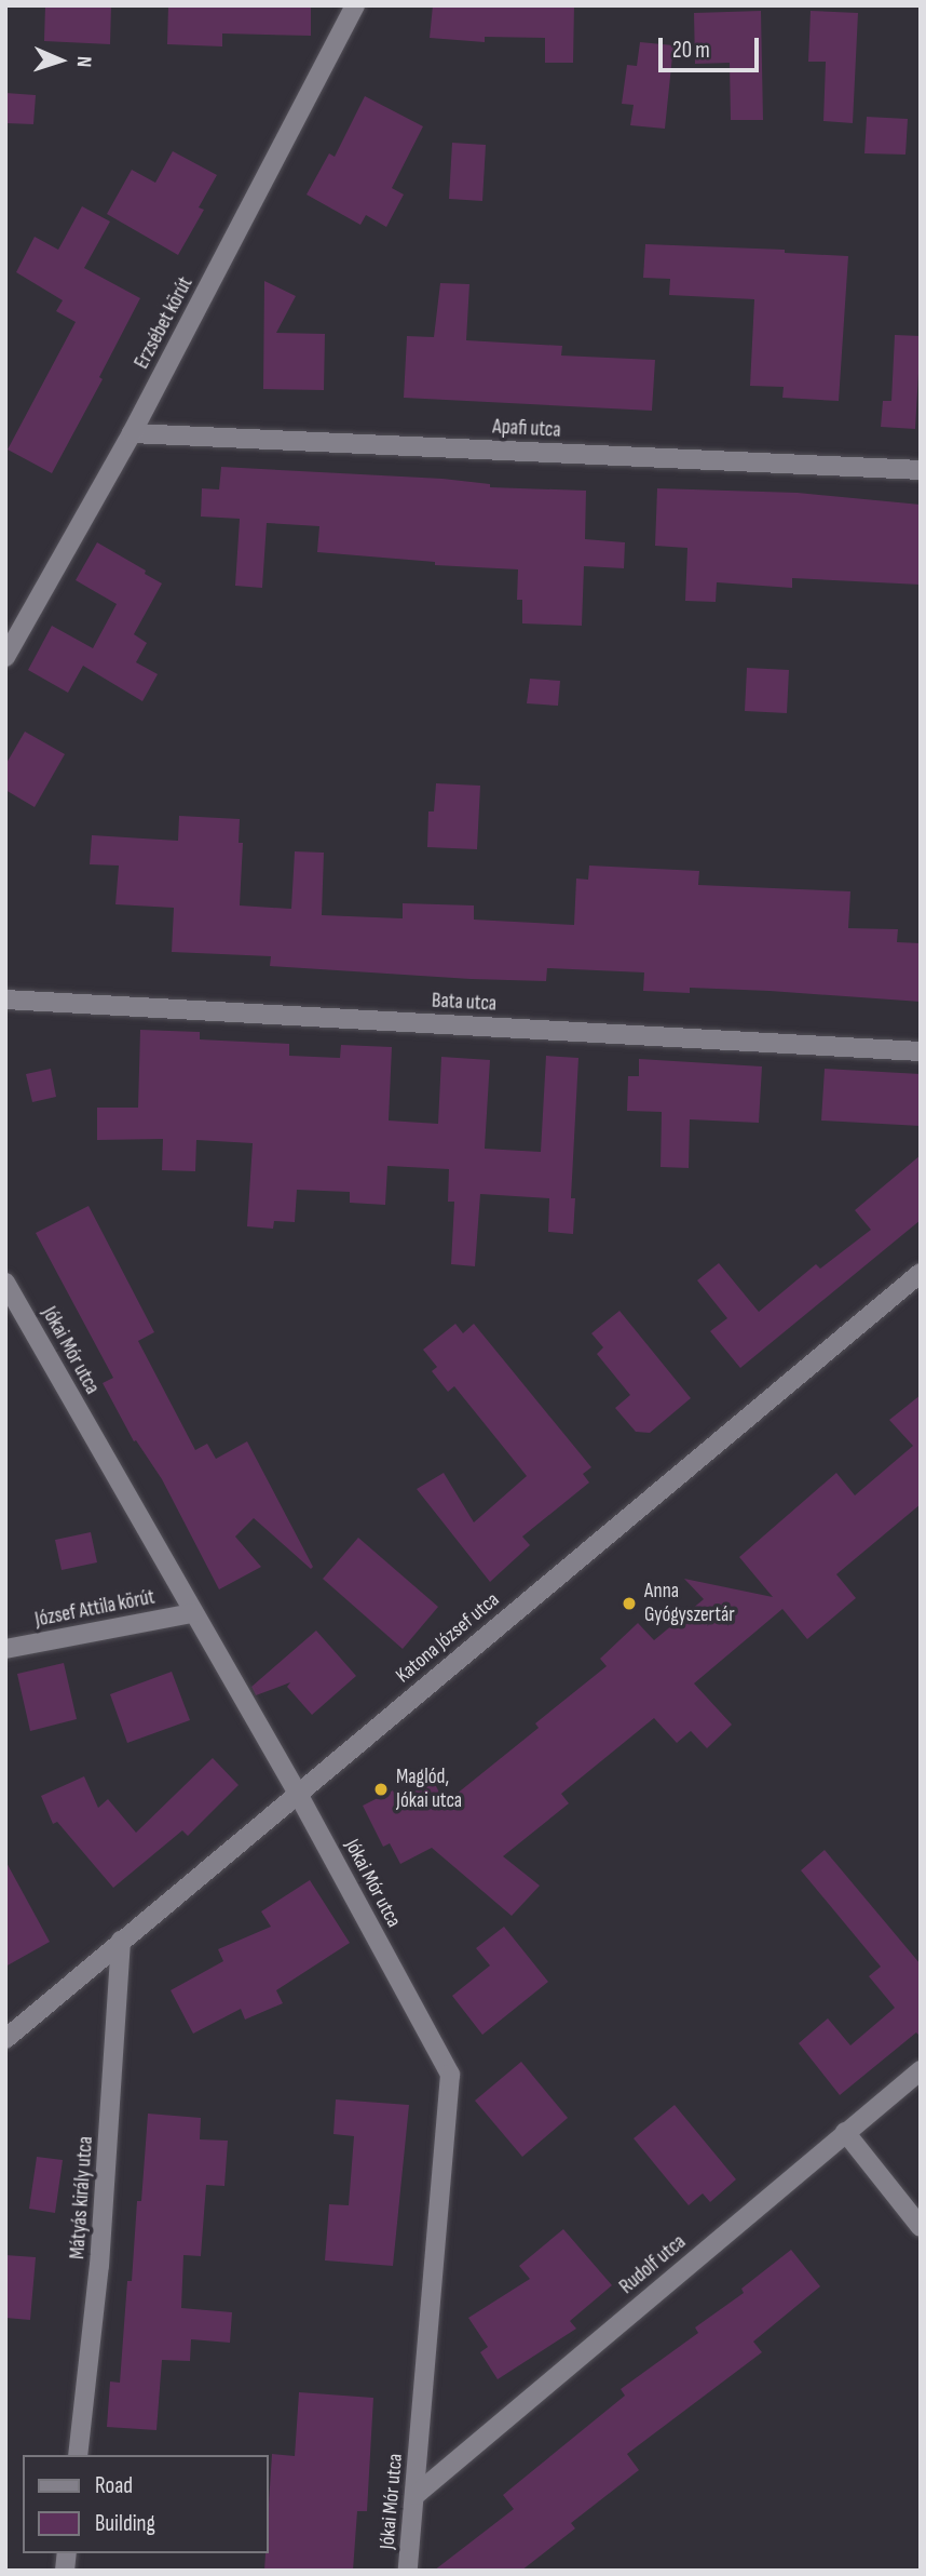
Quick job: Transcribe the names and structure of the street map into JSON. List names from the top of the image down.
{
  "streets": {
    "street": [
      "Erzsébet körút",
      "Apafi utca",
      "Bata utca",
      "Jókai Mór utca",
      "József Attila körút",
      "Katona József utca",
      "Mátyás király utca",
      "Rudolf utca"
    ]
  },
  "crossings": [
    ["Erzsébet körút", "Apafi utca"],
    ["Jókai Mór utca", "József Attila körút"],
    ["Jókai Mór utca", "Katona József utca"],
    ["Jókai Mór utca", "Rudolf utca"],
    ["Katona József utca", "Mátyás király utca"]
  ],
  "places": ["Anna Gyógyszertár", "Maglód, Jókai utca"],
  "legend": ["Road", "Building"],
  "scale_bar": "20 m",
  "north": "right"
}
